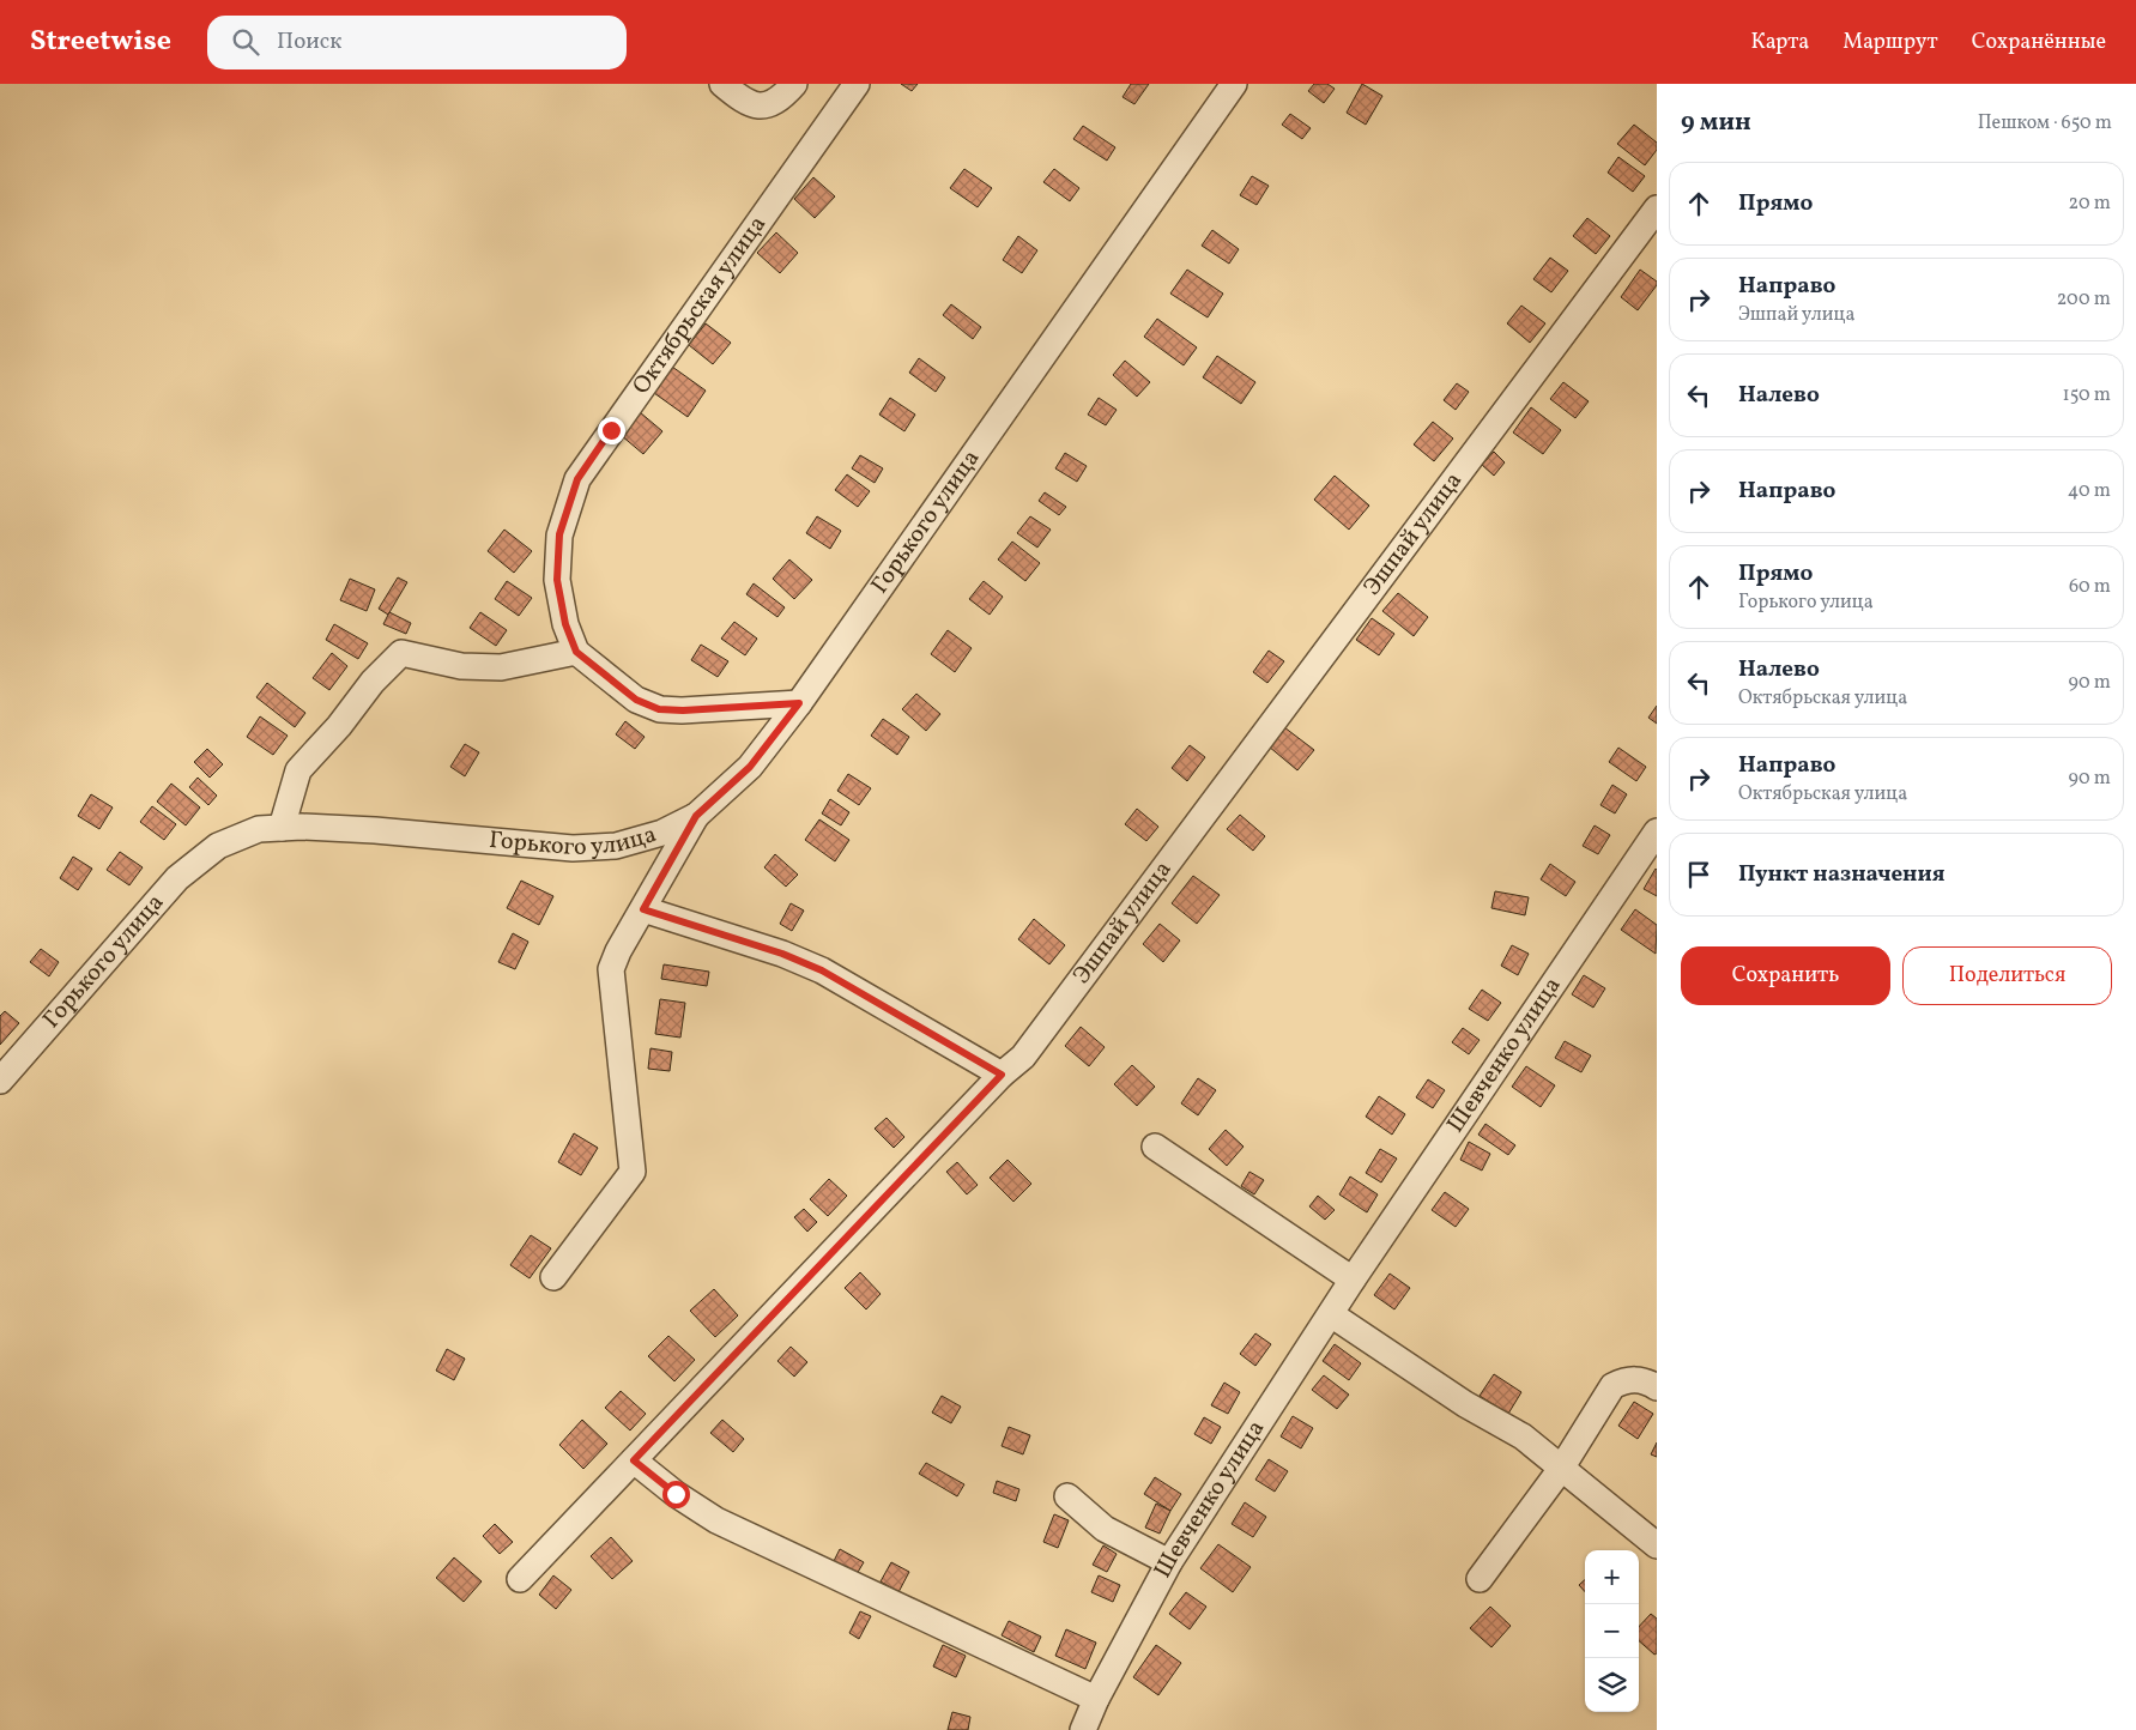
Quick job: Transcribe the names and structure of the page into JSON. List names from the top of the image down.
{
  "streets": {
    "street": [
      "Октябрьская улица",
      "Горького улица",
      "Эшпай улица",
      "Шевченко улица"
    ]
  },
  "page": {
    "header": "Streetwise",
    "search": "Поиск",
    "nav": ["Карта", "Маршрут", "Сохранённые"],
    "heading": ["9 мин", "Пешком · 650 m"],
    "list": [
      ["Прямо", "20 m"],
      ["Направо", "Эшпай улица", "200 m"],
      ["Налево", "150 m"],
      ["Направо", "40 m"],
      ["Прямо", "Горького улица", "60 m"],
      ["Налево", "Октябрьская улица", "90 m"],
      ["Направо", "Октябрьская улица", "90 m"],
      "Пункт назначения"
    ],
    "buttons": ["Сохранить", "Поделиться"],
    "map_buttons": ["+", "−"]
  }
}
